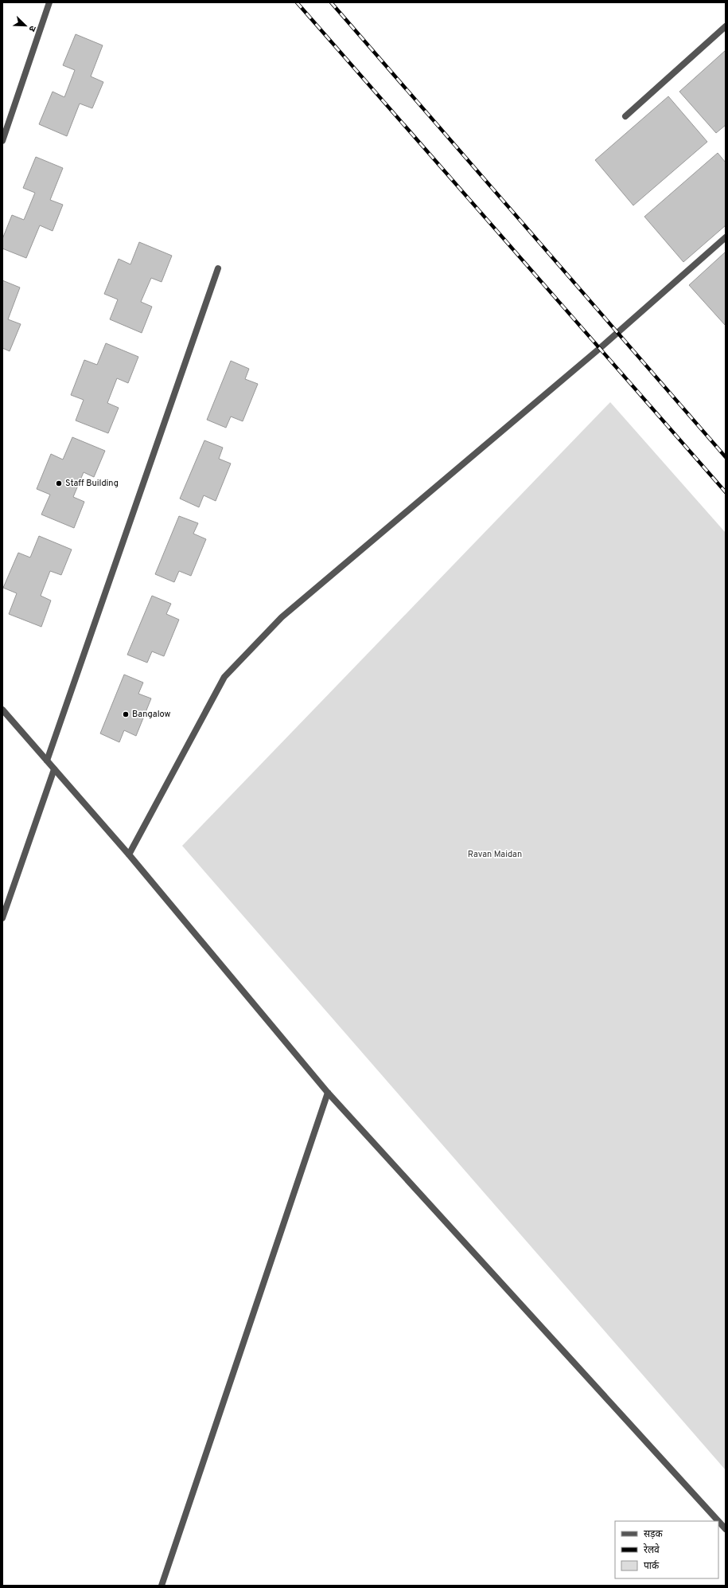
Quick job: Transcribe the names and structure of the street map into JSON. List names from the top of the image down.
{
  "parks": ["Ravan Maidan"],
  "places": ["Staff Building", "Bangalow"],
  "legend": ["सड़क", "रेलवे", "पार्क"],
  "north": "bottom right"
}
